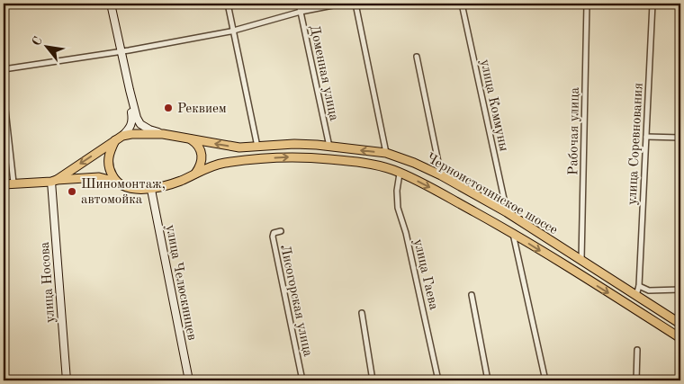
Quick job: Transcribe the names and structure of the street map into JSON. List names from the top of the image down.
{
  "streets": {
    "main road": ["Черноисточинское шоссе"],
    "street": [
      "Доменная улица",
      "улица Коммуны",
      "Рабочая улица",
      "улица Соревнования",
      "улица Гаева",
      "улица Носова",
      "улица Челюскинцев",
      "Лисогорская улица"
    ]
  },
  "crossings": [
    ["Доменная улица", "Черноисточинское шоссе"],
    ["улица Коммуны", "Черноисточинское шоссе"],
    ["Рабочая улица", "Черноисточинское шоссе"],
    ["улица Соревнования", "Черноисточинское шоссе"],
    ["Черноисточинское шоссе", "улица Гаева"],
    ["Черноисточинское шоссе", "улица Челюскинцев"]
  ],
  "places": ["Реквием", "Шиномонтаж, автомойка"],
  "north": "top left"
}
